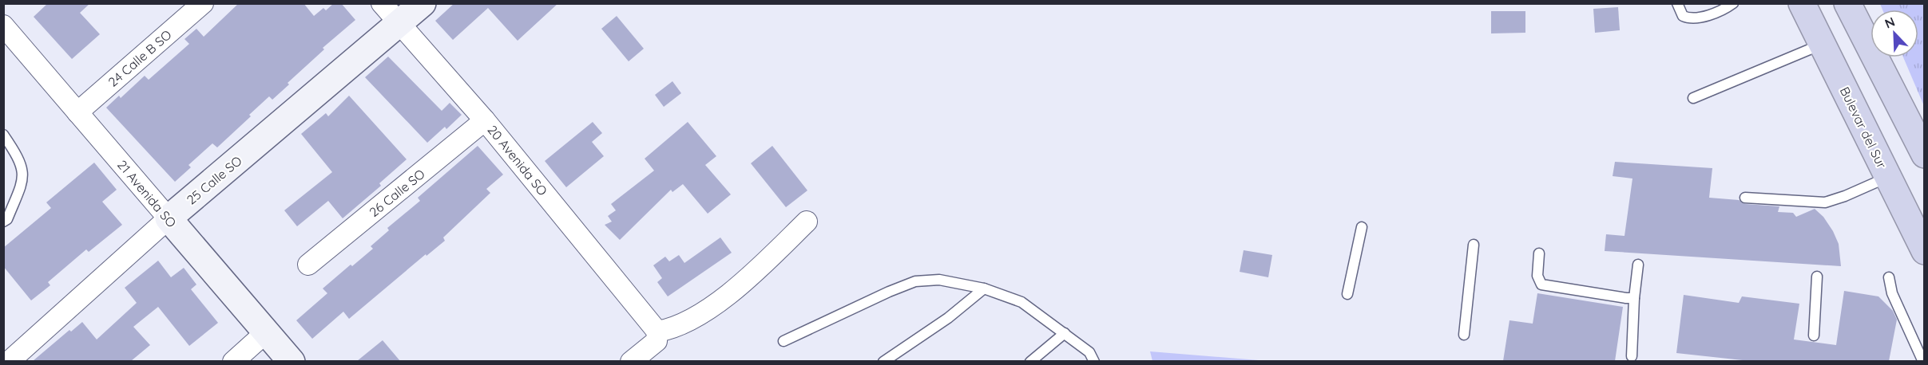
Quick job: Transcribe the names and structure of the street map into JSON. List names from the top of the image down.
{
  "streets": {
    "highway": ["Bulevar del Sur"],
    "street": [
      "24 Calle B SO",
      "20 Avenida SO",
      "25 Calle SO",
      "26 Calle SO",
      "21 Avenida SO"
    ]
  },
  "crossings": [
    ["24 Calle B SO", "21 Avenida SO"],
    ["20 Avenida SO", "25 Calle SO"],
    ["20 Avenida SO", "26 Calle SO"],
    ["25 Calle SO", "21 Avenida SO"]
  ],
  "north": "top left"
}
